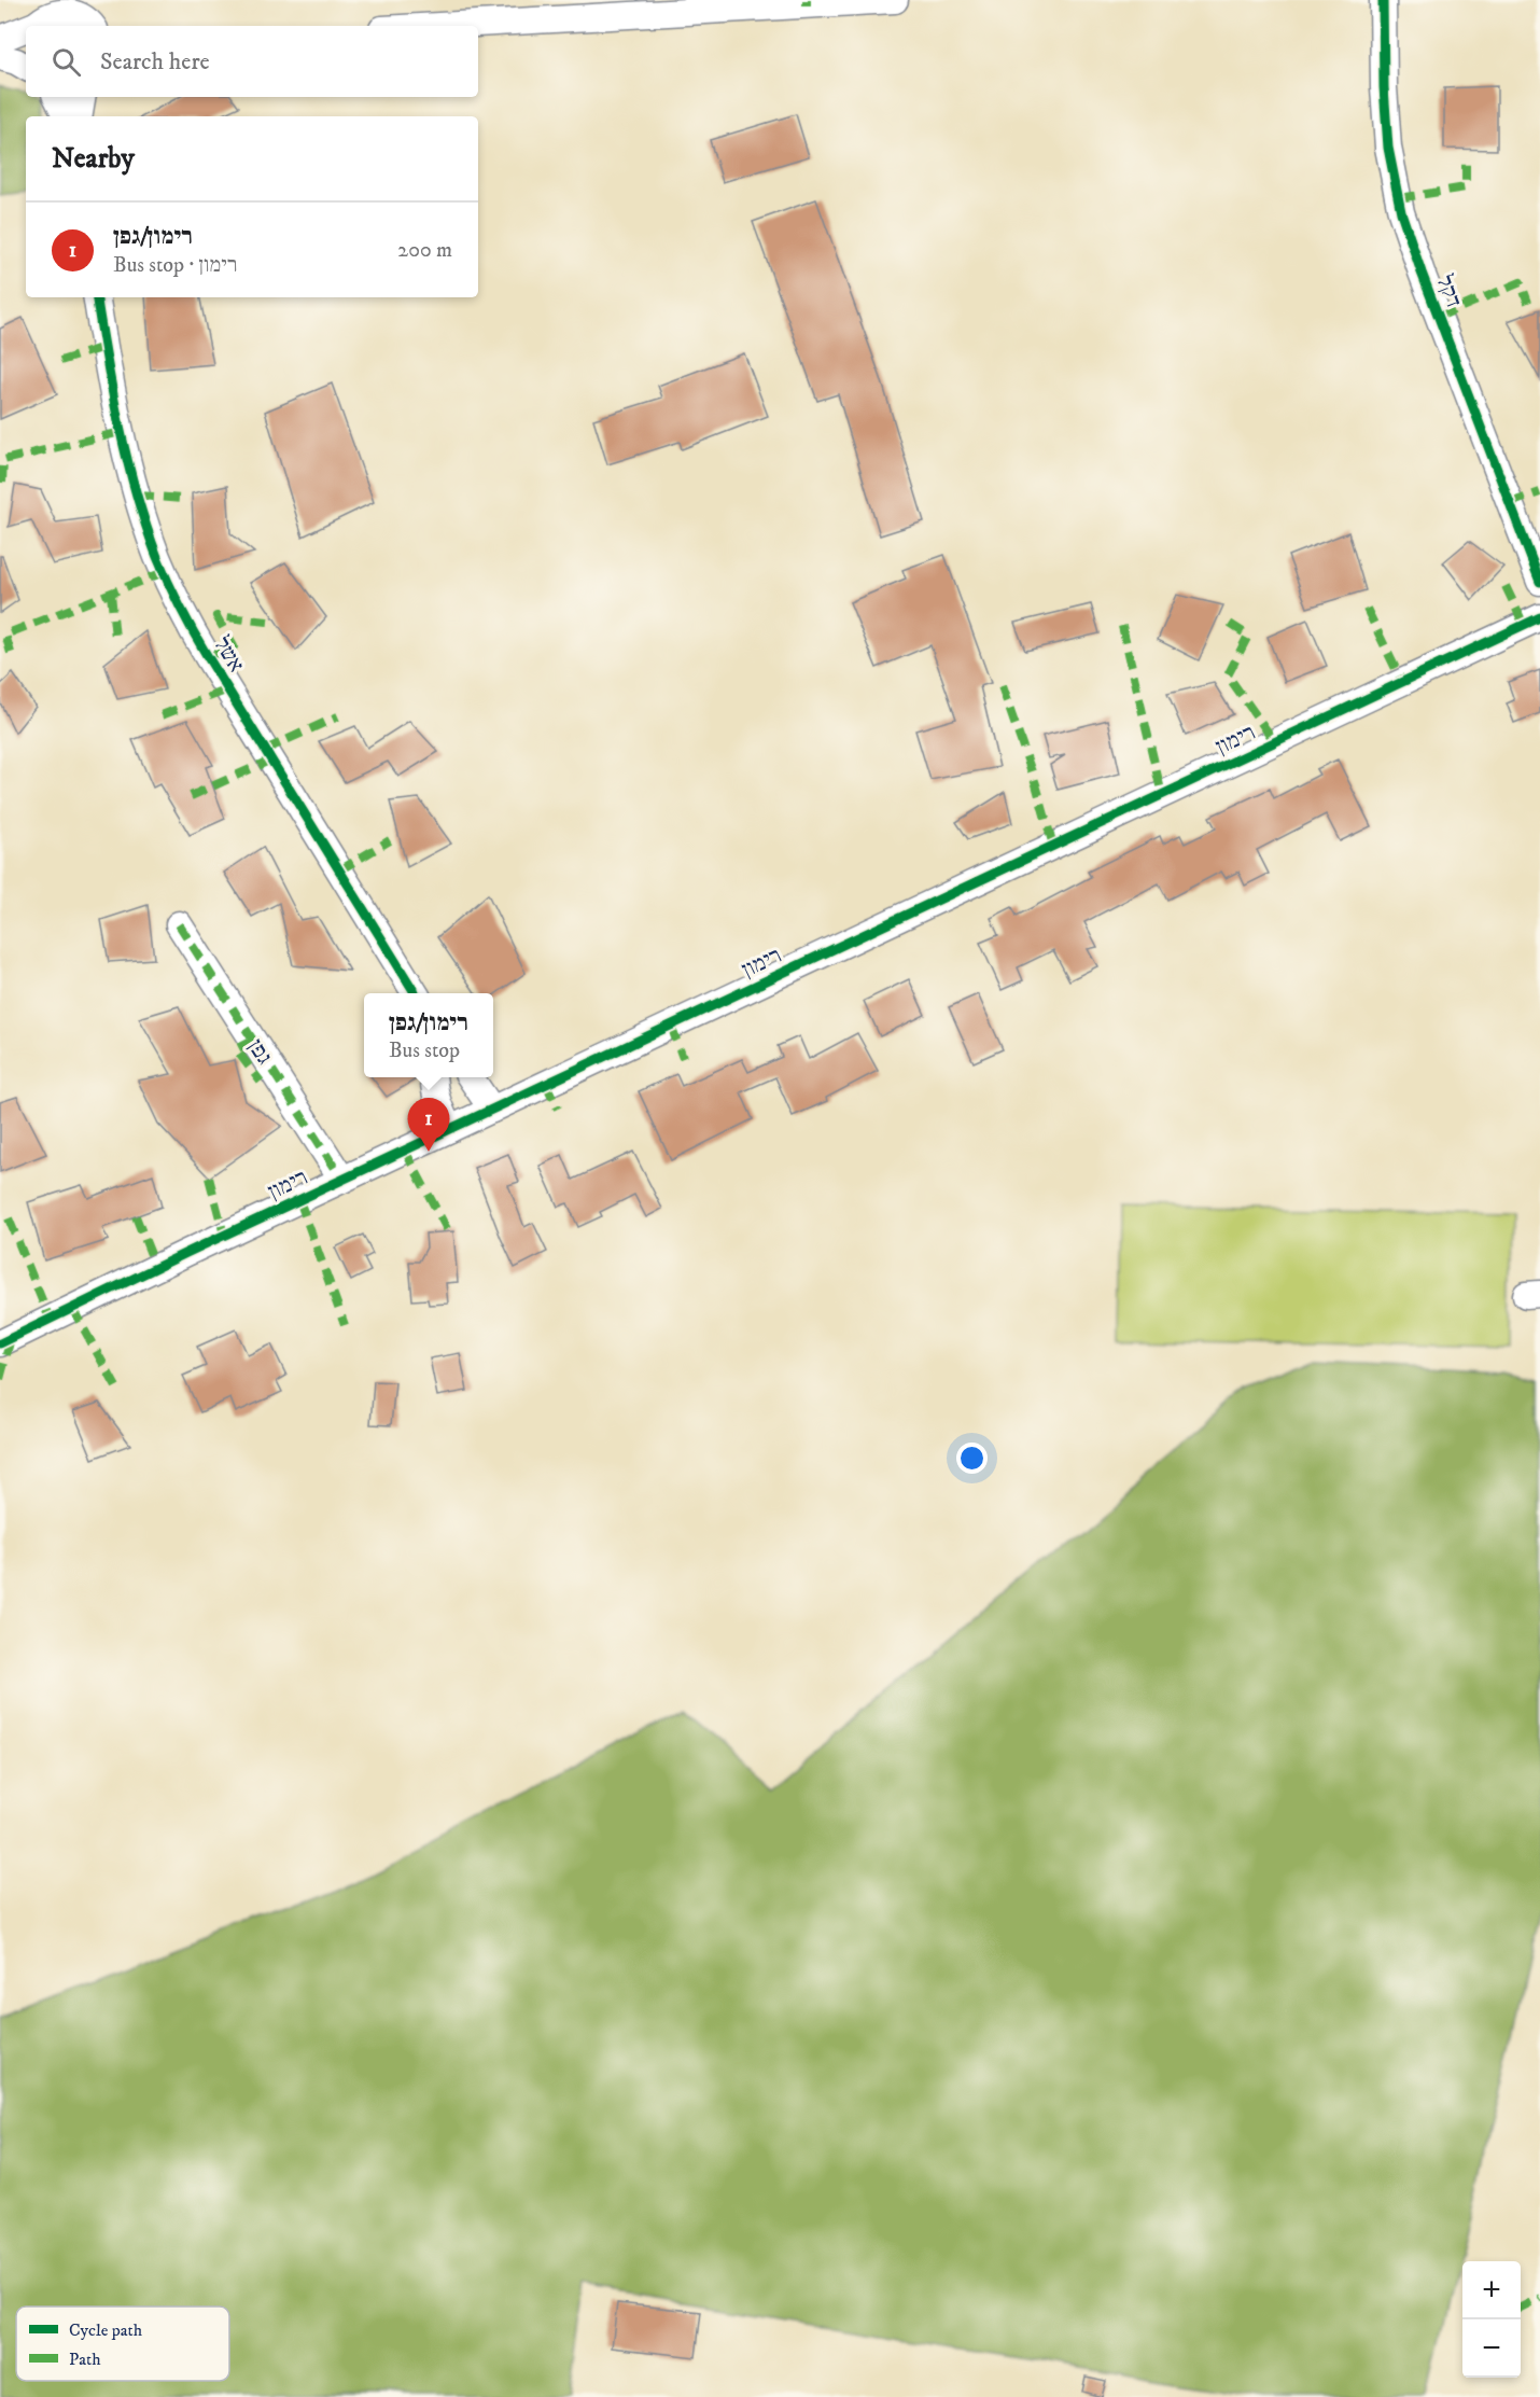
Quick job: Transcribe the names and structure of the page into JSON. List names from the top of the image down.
{
  "streets": {
    "street": [
      "דקל",
      "אשל",
      "רימון",
      "גפן"
    ]
  },
  "crossings": [
    ["רימון", "גפן"]
  ],
  "legend": ["Cycle path", "Path"],
  "page": {
    "search": "Search here",
    "heading": "Nearby",
    "list": [
      {
        "mark": "1",
        "name": "רימון/גפן",
        "note": "Bus stop · רימון",
        "value": "200 m"
      }
    ],
    "popup": ["רימון/גפן", "Bus stop"],
    "pins": "1",
    "map_buttons": ["+", "−"]
  }
}
